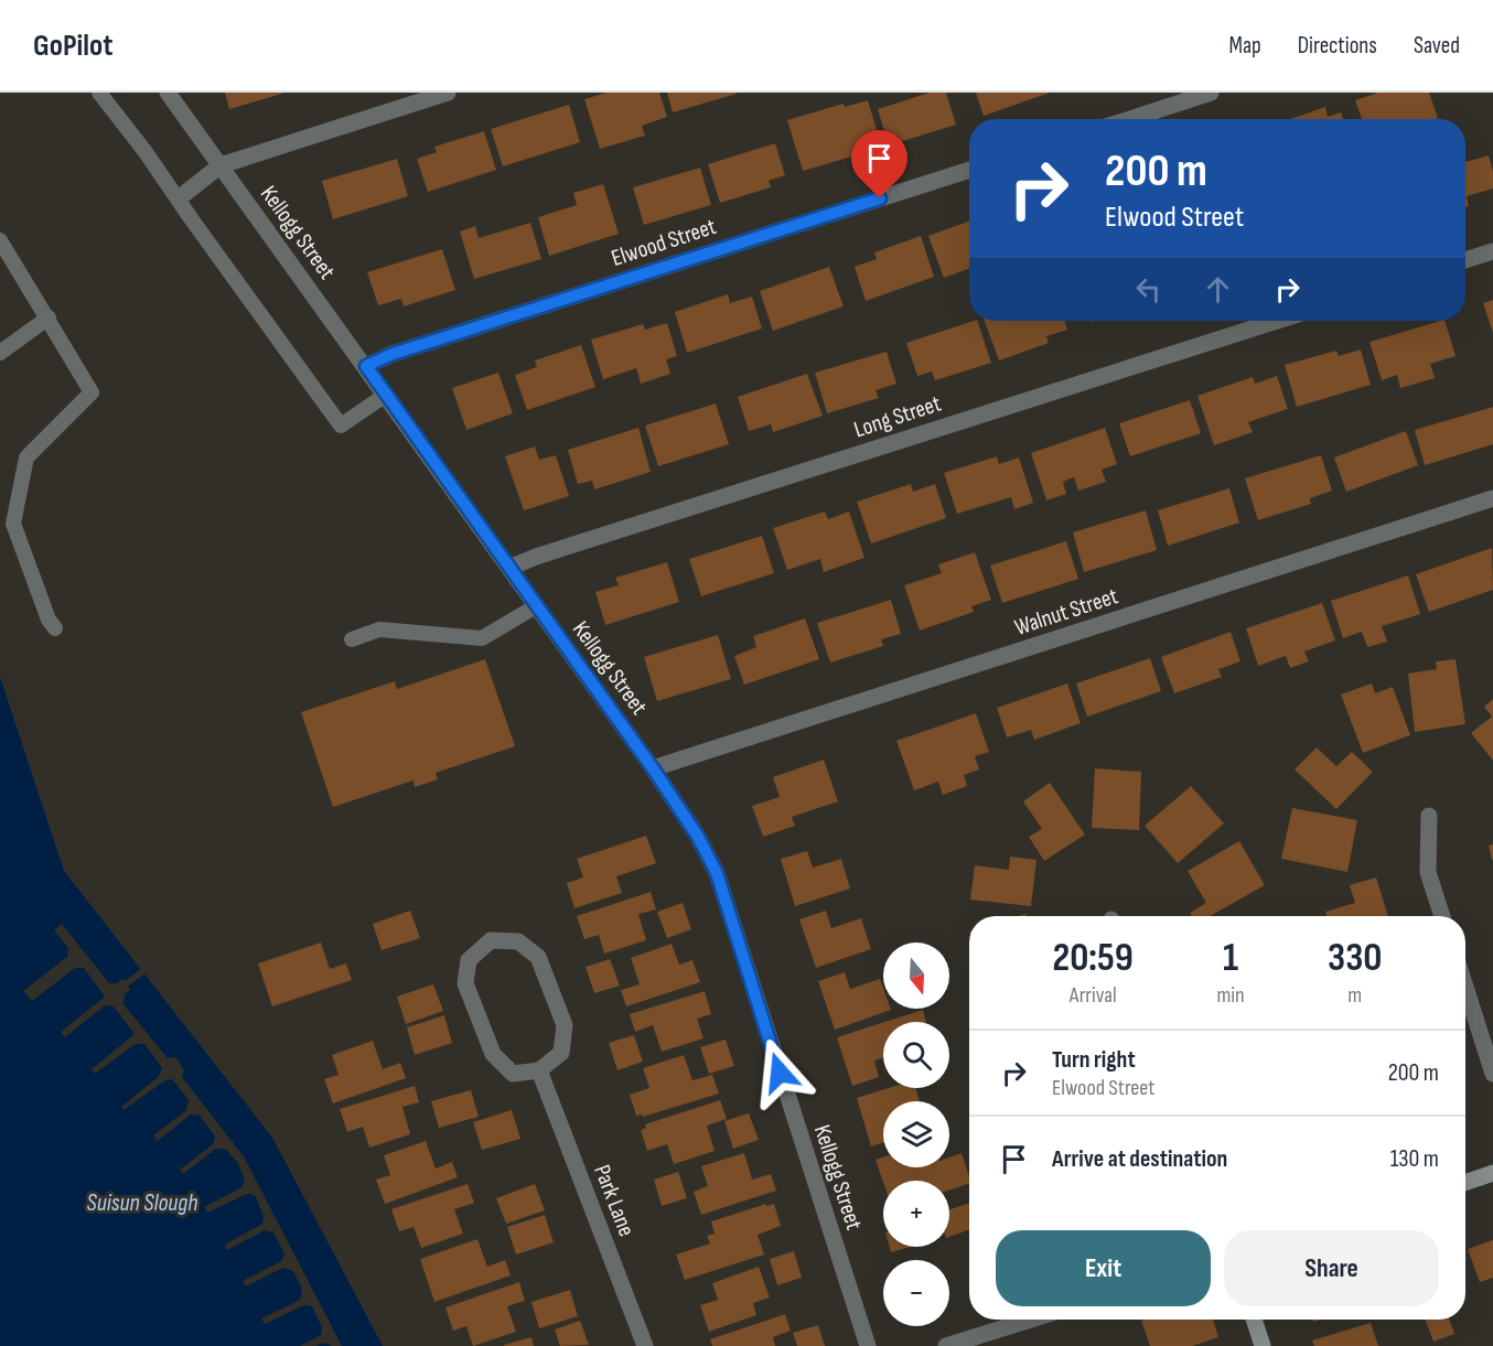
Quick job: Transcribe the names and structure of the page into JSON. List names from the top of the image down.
{
  "streets": {
    "street": [
      "Kellogg Street",
      "Elwood Street",
      "Long Street",
      "Walnut Street",
      "Park Lane"
    ]
  },
  "crossings": [
    ["Kellogg Street", "Elwood Street"],
    ["Kellogg Street", "Long Street"],
    ["Kellogg Street", "Walnut Street"]
  ],
  "water": ["Suisun Slough"],
  "north": "bottom",
  "page": {
    "header": "GoPilot",
    "nav": ["Map", "Directions", "Saved"],
    "turn": ["200 m", "Elwood Street"],
    "eta": [
      "20:59",
      "Arrival",
      "1",
      "min",
      "330",
      "m"
    ],
    "map_buttons": ["+", "−"],
    "list": [
      {
        "name": "Turn right",
        "note": "Elwood Street",
        "value": "200 m"
      },
      {
        "name": "Arrive at destination",
        "value": "130 m"
      }
    ],
    "buttons": ["Exit", "Share"]
  }
}
